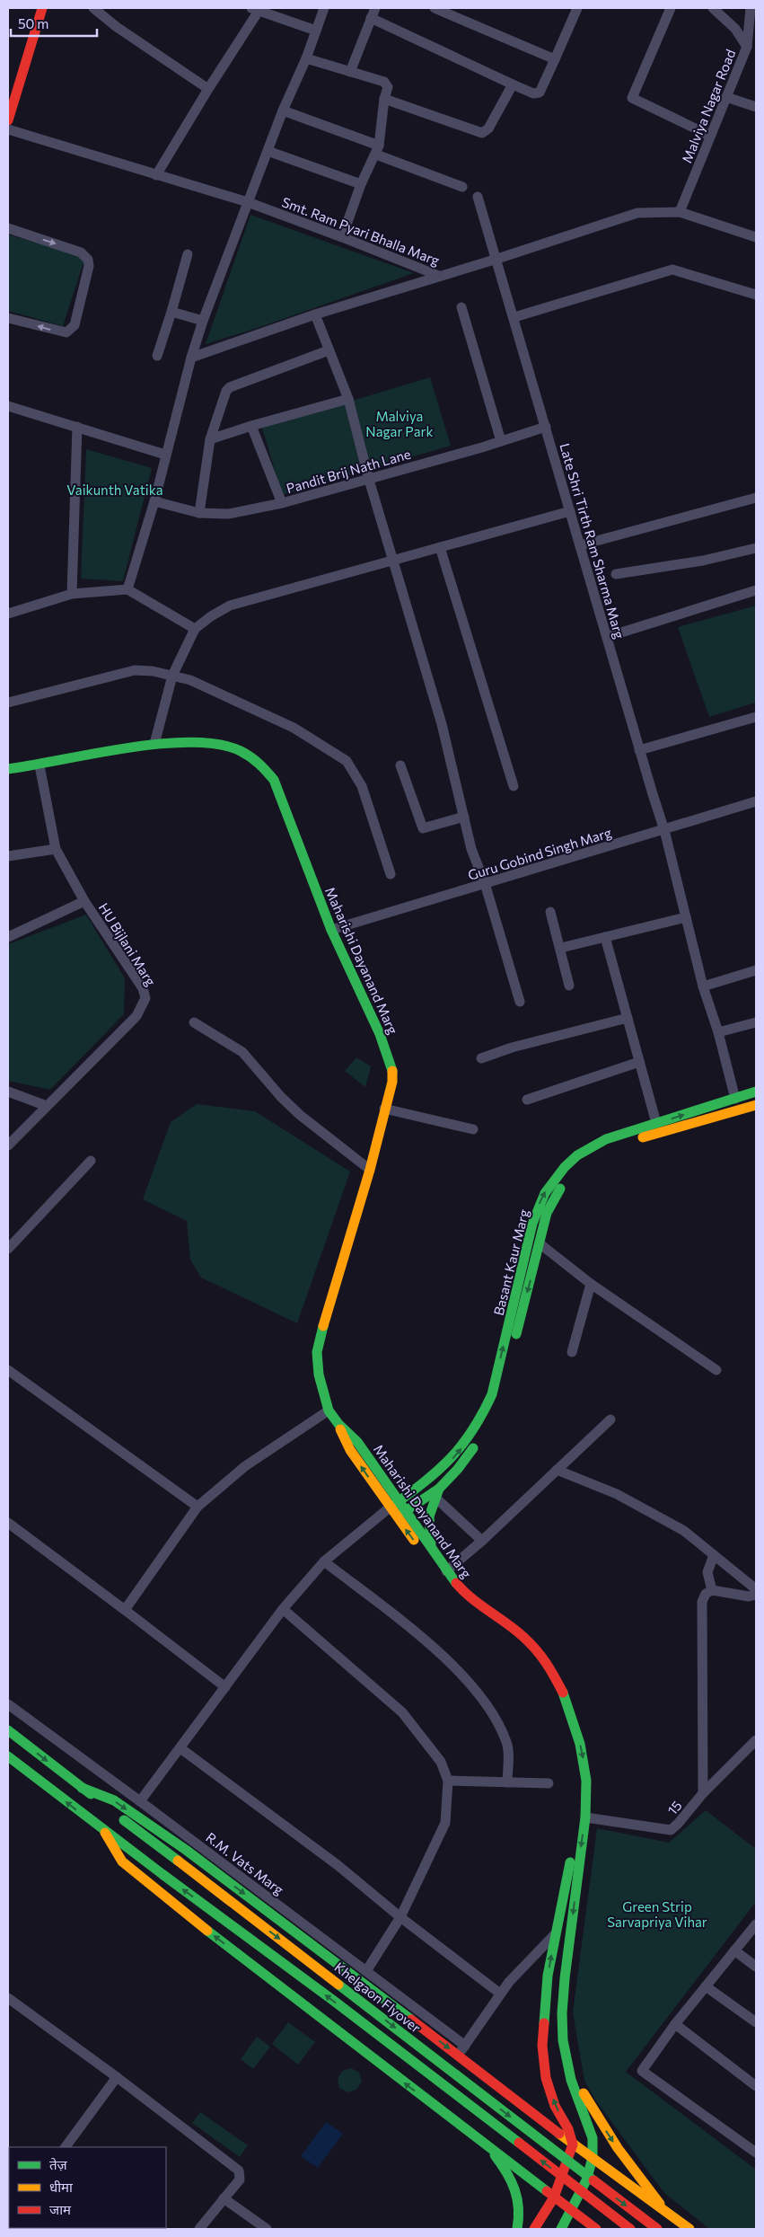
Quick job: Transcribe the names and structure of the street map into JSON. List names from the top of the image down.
{
  "streets": {
    "main road": ["Maharishi Dayanand Marg", "Basant Kaur Marg", "Khelgaon Flyover"],
    "street": [
      "Malviya Nagar Road",
      "Smt. Ram Pyari Bhalla Marg",
      "Pandit Brij Nath Lane",
      "Late Shri Tirth Ram Sharma Marg",
      "Guru Gobind Singh Marg",
      "HU Bijlani Marg",
      "15",
      "R.M. Vats Marg"
    ]
  },
  "crossings": [
    ["Malviya Nagar Road", "Smt. Ram Pyari Bhalla Marg"],
    ["Smt. Ram Pyari Bhalla Marg", "Late Shri Tirth Ram Sharma Marg"],
    ["Pandit Brij Nath Lane", "Late Shri Tirth Ram Sharma Marg"],
    ["Late Shri Tirth Ram Sharma Marg", "Guru Gobind Singh Marg"],
    ["Late Shri Tirth Ram Sharma Marg", "Basant Kaur Marg"],
    ["Guru Gobind Singh Marg", "Maharishi Dayanand Marg"],
    ["HU Bijlani Marg", "Maharishi Dayanand Marg"],
    ["Maharishi Dayanand Marg", "Basant Kaur Marg"],
    ["Maharishi Dayanand Marg", "15"]
  ],
  "parks": ["Malviya Nagar Park", "Vaikunth Vatika", "Green Strip Sarvapriya Vihar"],
  "legend": ["तेज़", "धीमा", "जाम"],
  "scale_bar": "50 m"
}
